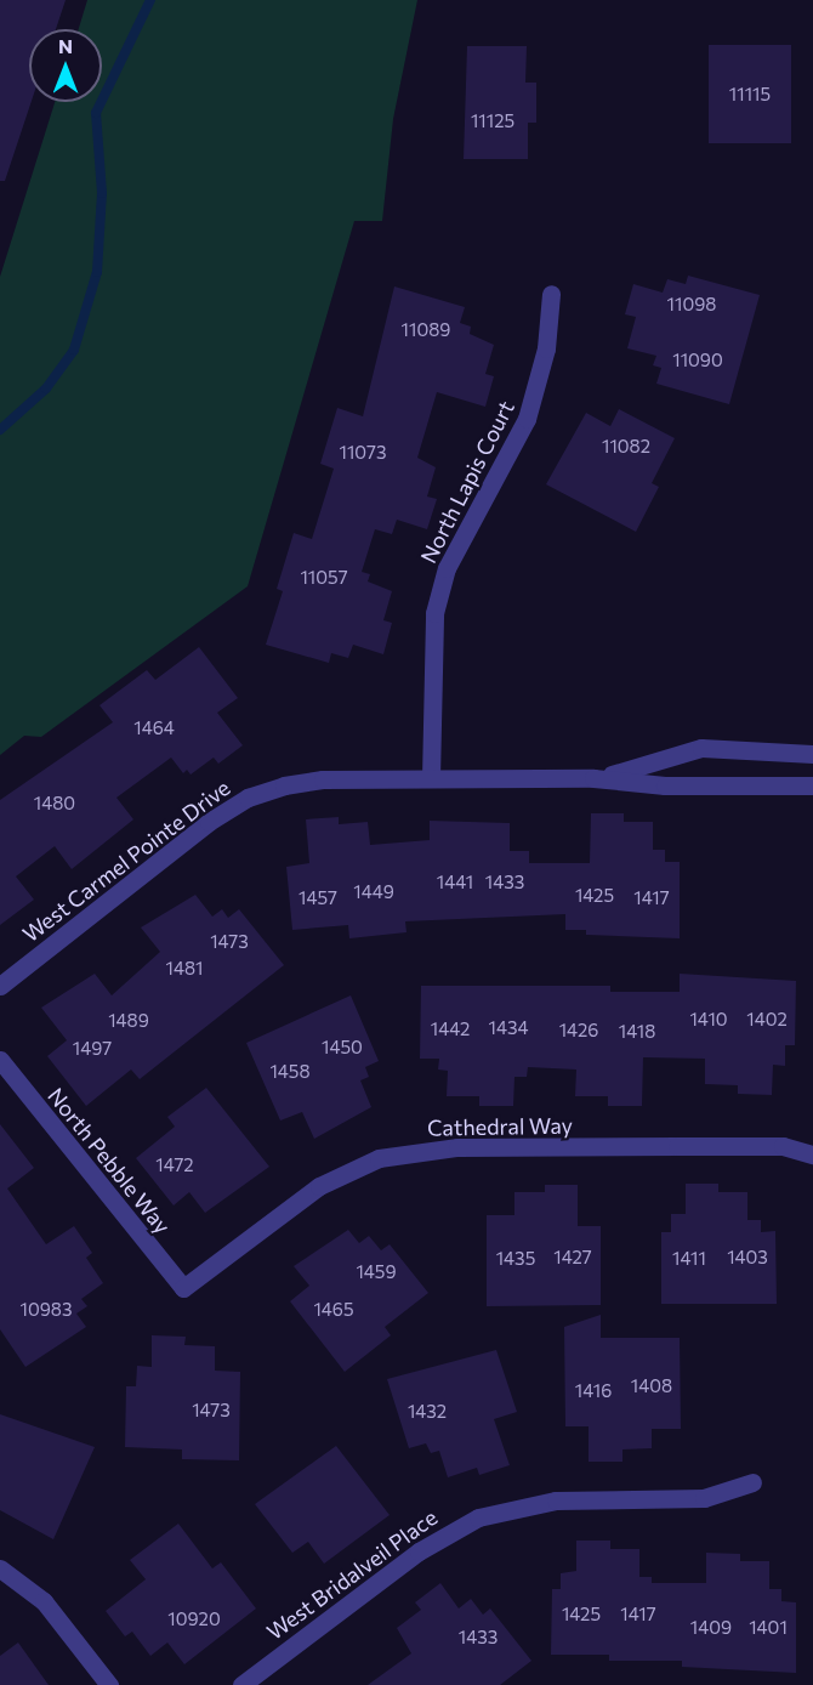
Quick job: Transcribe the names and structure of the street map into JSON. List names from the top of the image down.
{
  "streets": {
    "street": [
      "North Lapis Court",
      "West Carmel Pointe Drive",
      "Cathedral Way",
      "North Pebble Way",
      "West Bridalveil Place"
    ]
  },
  "crossings": [
    ["North Lapis Court", "West Carmel Pointe Drive"],
    ["Cathedral Way", "North Pebble Way"]
  ],
  "house_numbers": [
    "11115",
    "11125",
    "11098",
    "11089",
    "11090",
    "11082",
    "11073",
    "11057",
    "1464",
    "1480",
    "1441",
    "1433",
    "1449",
    "1425",
    "1457",
    "1417",
    "1473",
    "1481",
    "1410",
    "1402",
    "1489",
    "1434",
    "1442",
    "1426",
    "1418",
    "1450",
    "1497",
    "1458",
    "1472",
    "1427",
    "1403",
    "1435",
    "1411",
    "1459",
    "10983",
    "1465",
    "1408",
    "1416",
    "1473",
    "1432",
    "1425",
    "1417",
    "10920",
    "1409",
    "1401",
    "1433"
  ],
  "north": "top"
}
